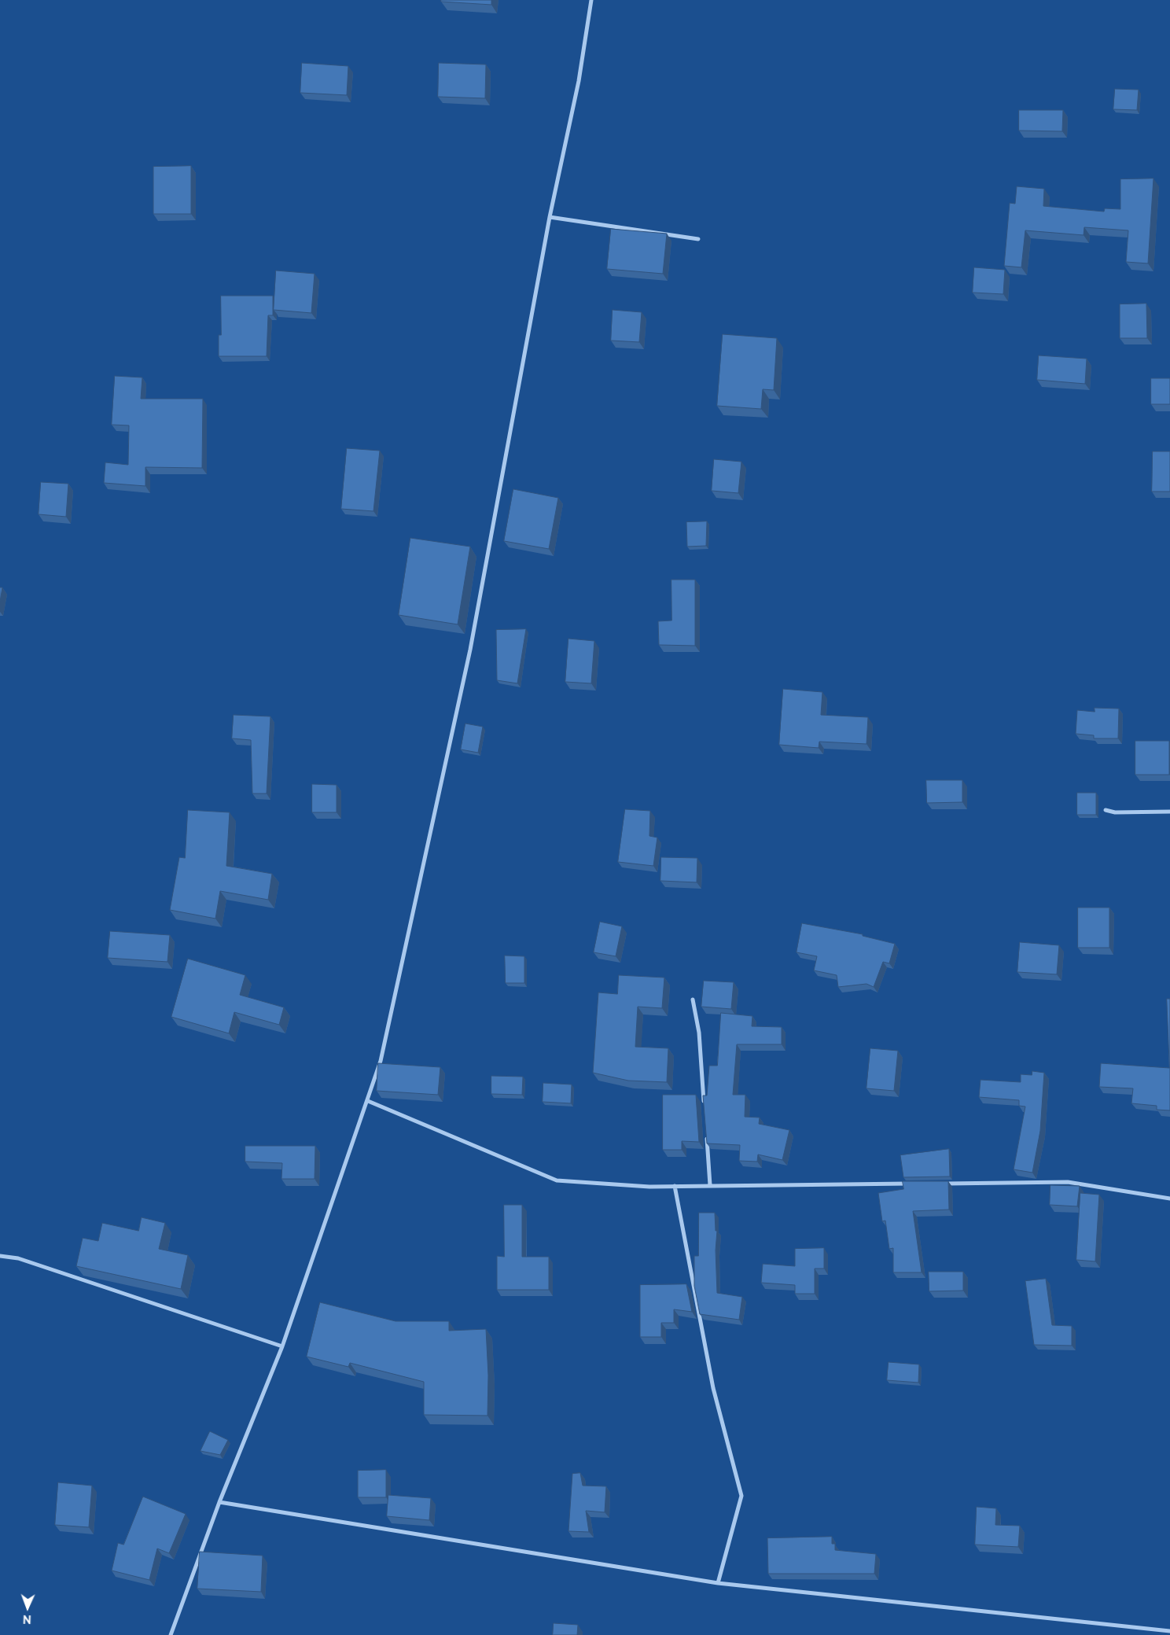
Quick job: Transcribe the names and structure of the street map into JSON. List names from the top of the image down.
{
  "north": "bottom"
}
